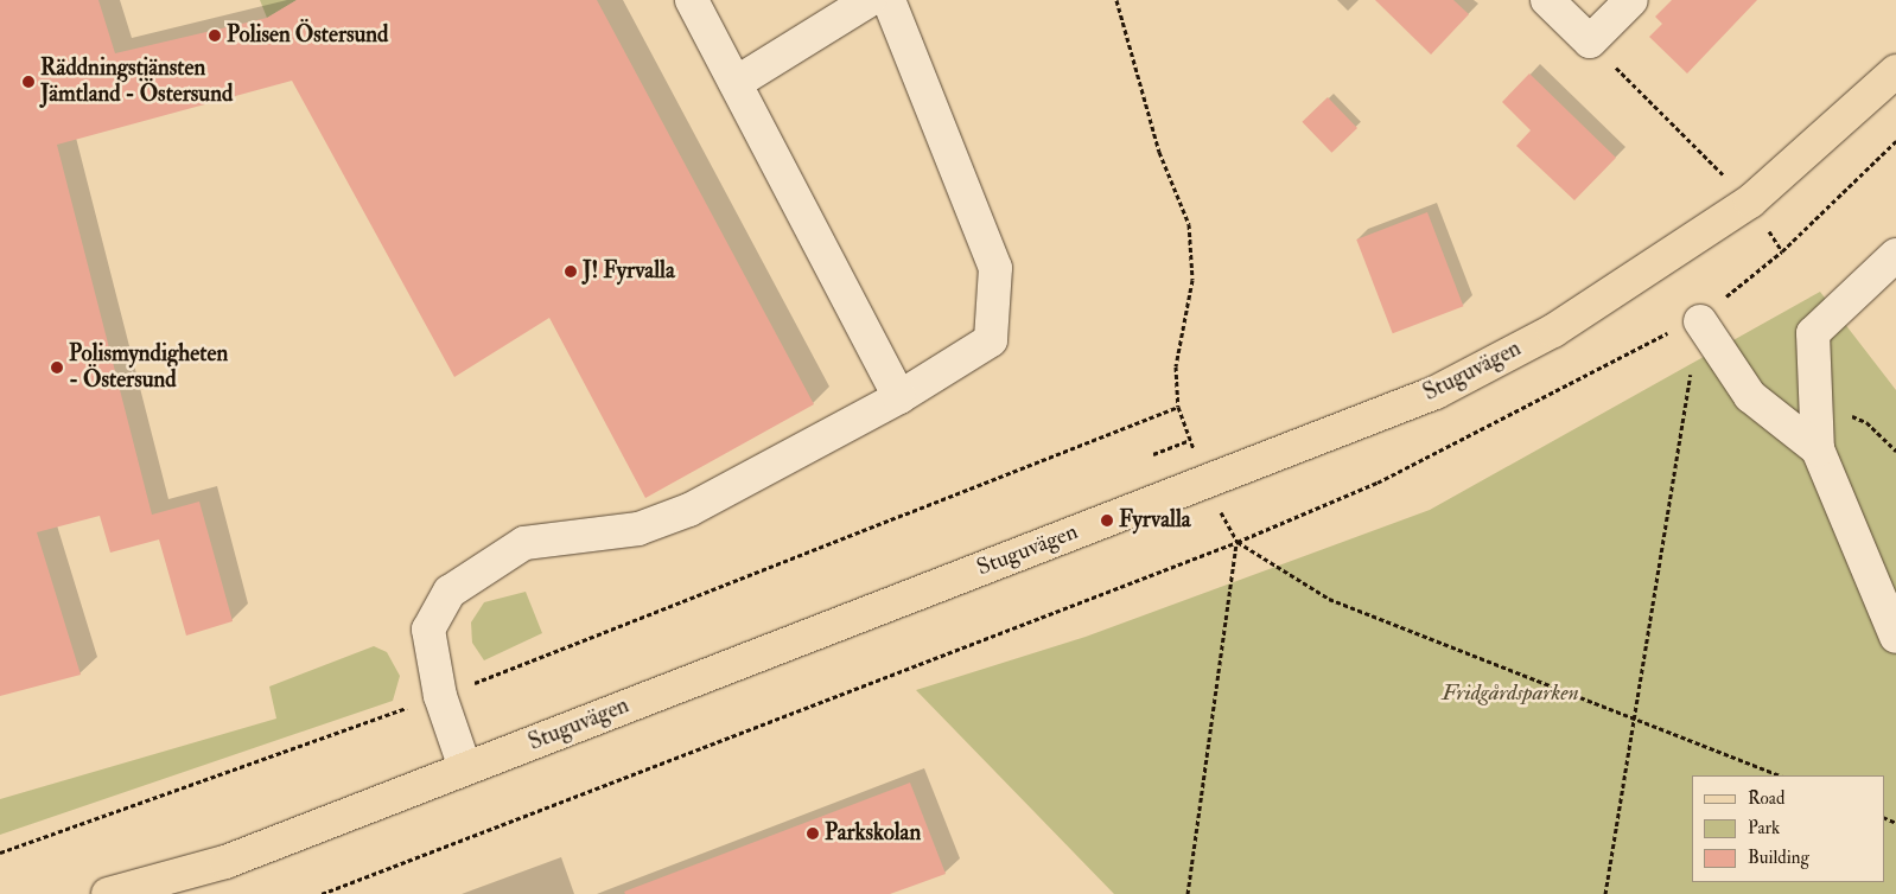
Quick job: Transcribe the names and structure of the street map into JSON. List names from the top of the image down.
{
  "streets": {
    "main road": ["Stuguvägen"]
  },
  "parks": ["Fridgårdsparken"],
  "places": [
    "Polisen Östersund",
    "Räddningstjänsten Jämtland - Östersund",
    "J! Fyrvalla",
    "Polismyndigheten - Östersund",
    "Fyrvalla",
    "Parkskolan"
  ],
  "legend": ["Road", "Park", "Building"]
}
